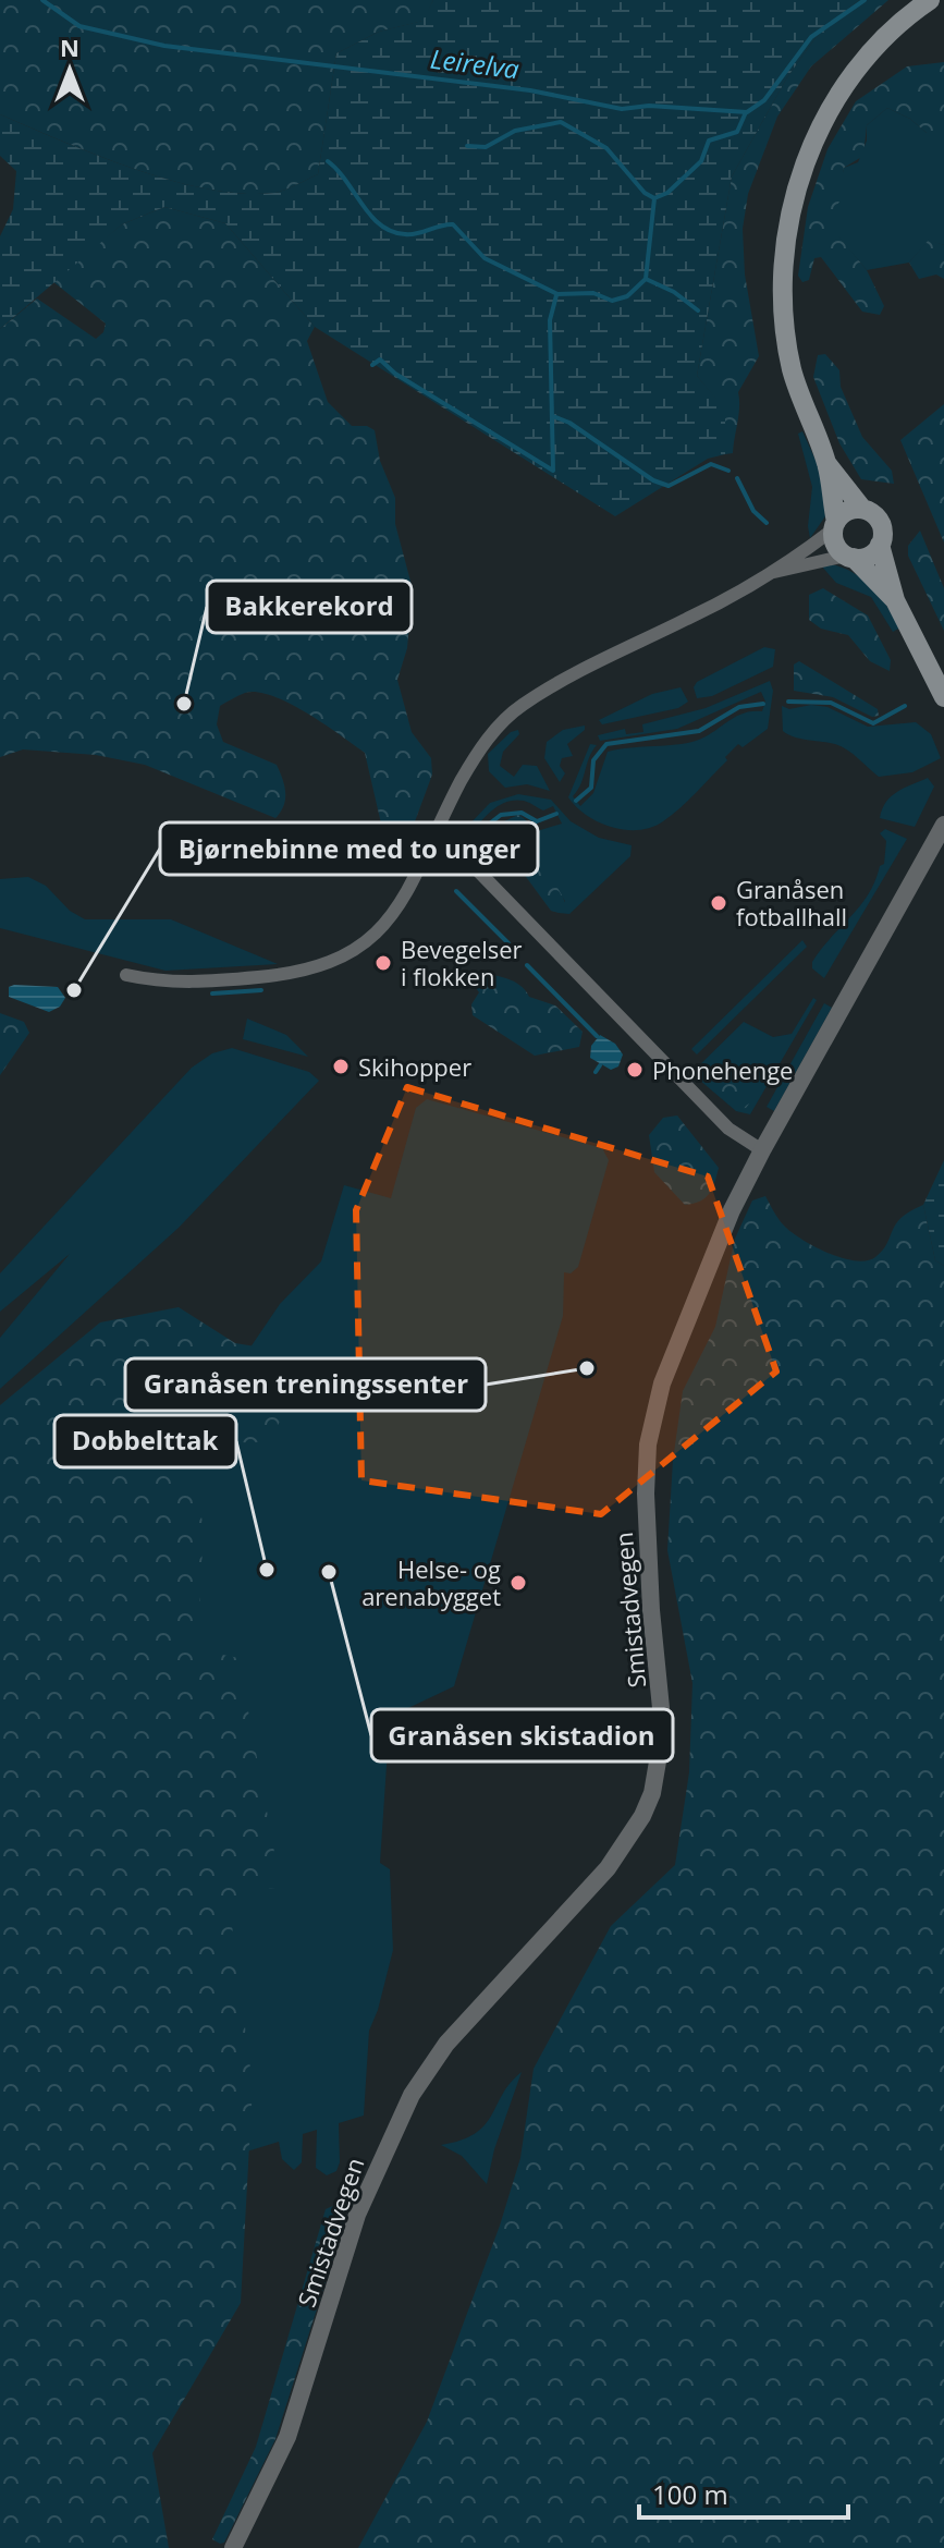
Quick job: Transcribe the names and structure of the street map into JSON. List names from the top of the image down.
{
  "streets": {
    "street": ["Smistadvegen"]
  },
  "water": ["Leirelva"],
  "places": [
    "Bakkerekord",
    "Granåsen fotballhall",
    "Bevegelser i flokken",
    "Bjørnebinne med to unger",
    "Skihopper",
    "Phonehenge",
    "Granåsen treningssenter",
    "Dobbelttak",
    "Granåsen skistadion",
    "Helse- og arenabygget"
  ],
  "scale_bar": "100 m",
  "north": "top"
}
